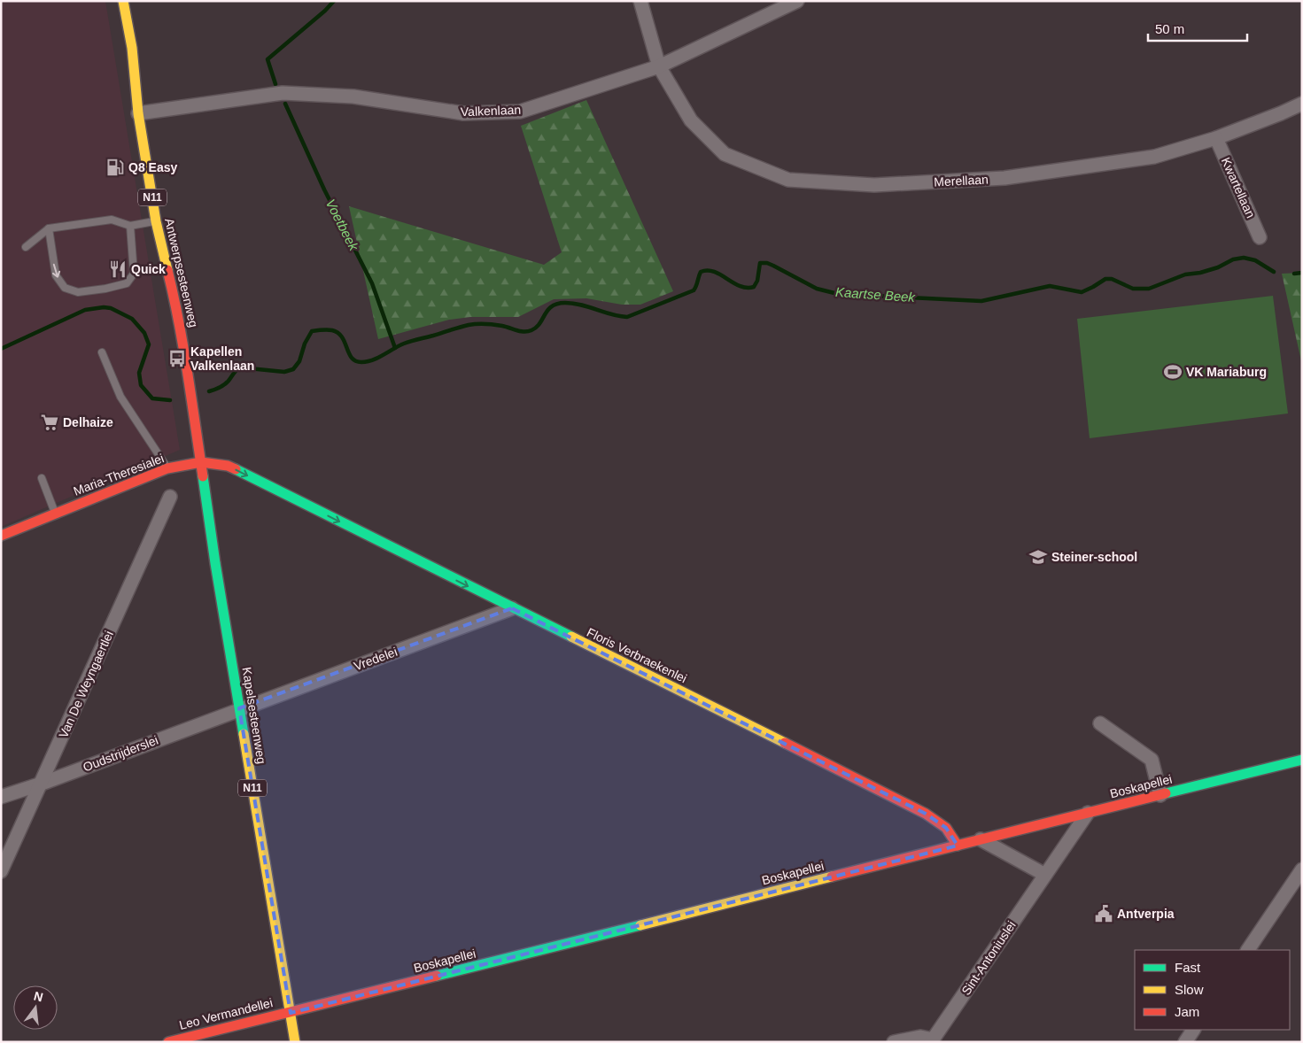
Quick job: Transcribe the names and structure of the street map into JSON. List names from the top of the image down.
{
  "streets": {
    "street": [
      "Valkenlaan",
      "Merellaan",
      "Kwartellaan",
      "N11",
      "Antwerpsesteenweg",
      "Maria-Theresialei",
      "Floris Verbraekenlei",
      "Vredelei",
      "Van De Weyngaertlei",
      "Kapelsesteenweg",
      "Oudstrijderslei",
      "Boskapellei",
      "Sint-Antoniuslei",
      "Leo Vermandellei"
    ]
  },
  "crossings": [
    ["Valkenlaan", "Merellaan"],
    ["Valkenlaan", "Antwerpsesteenweg"],
    ["Merellaan", "Kwartellaan"],
    ["Antwerpsesteenweg", "Kapelsesteenweg"],
    ["Maria-Theresialei", "Floris Verbraekenlei"],
    ["Maria-Theresialei", "Kapelsesteenweg"],
    ["Floris Verbraekenlei", "Vredelei"],
    ["Floris Verbraekenlei", "Boskapellei"],
    ["Vredelei", "Kapelsesteenweg"],
    ["Vredelei", "Oudstrijderslei"],
    ["Van De Weyngaertlei", "Oudstrijderslei"],
    ["Kapelsesteenweg", "Oudstrijderslei"],
    ["Kapelsesteenweg", "Boskapellei"],
    ["Kapelsesteenweg", "Leo Vermandellei"],
    ["Boskapellei", "Sint-Antoniuslei"],
    ["Boskapellei", "Leo Vermandellei"]
  ],
  "water": ["Voetbeek", "Kaartse Beek"],
  "places": {
    "fuel station": ["Q8 Easy"],
    "restaurant": ["Quick"],
    "bus stop": ["Kapellen Valkenlaan"],
    "sports": ["VK Mariaburg"],
    "supermarket": ["Delhaize"],
    "school or university": ["Steiner-school"],
    "public building": ["Antverpia"]
  },
  "legend": ["Fast", "Slow", "Jam"],
  "scale_bar": "50 m",
  "north": "top"
}
